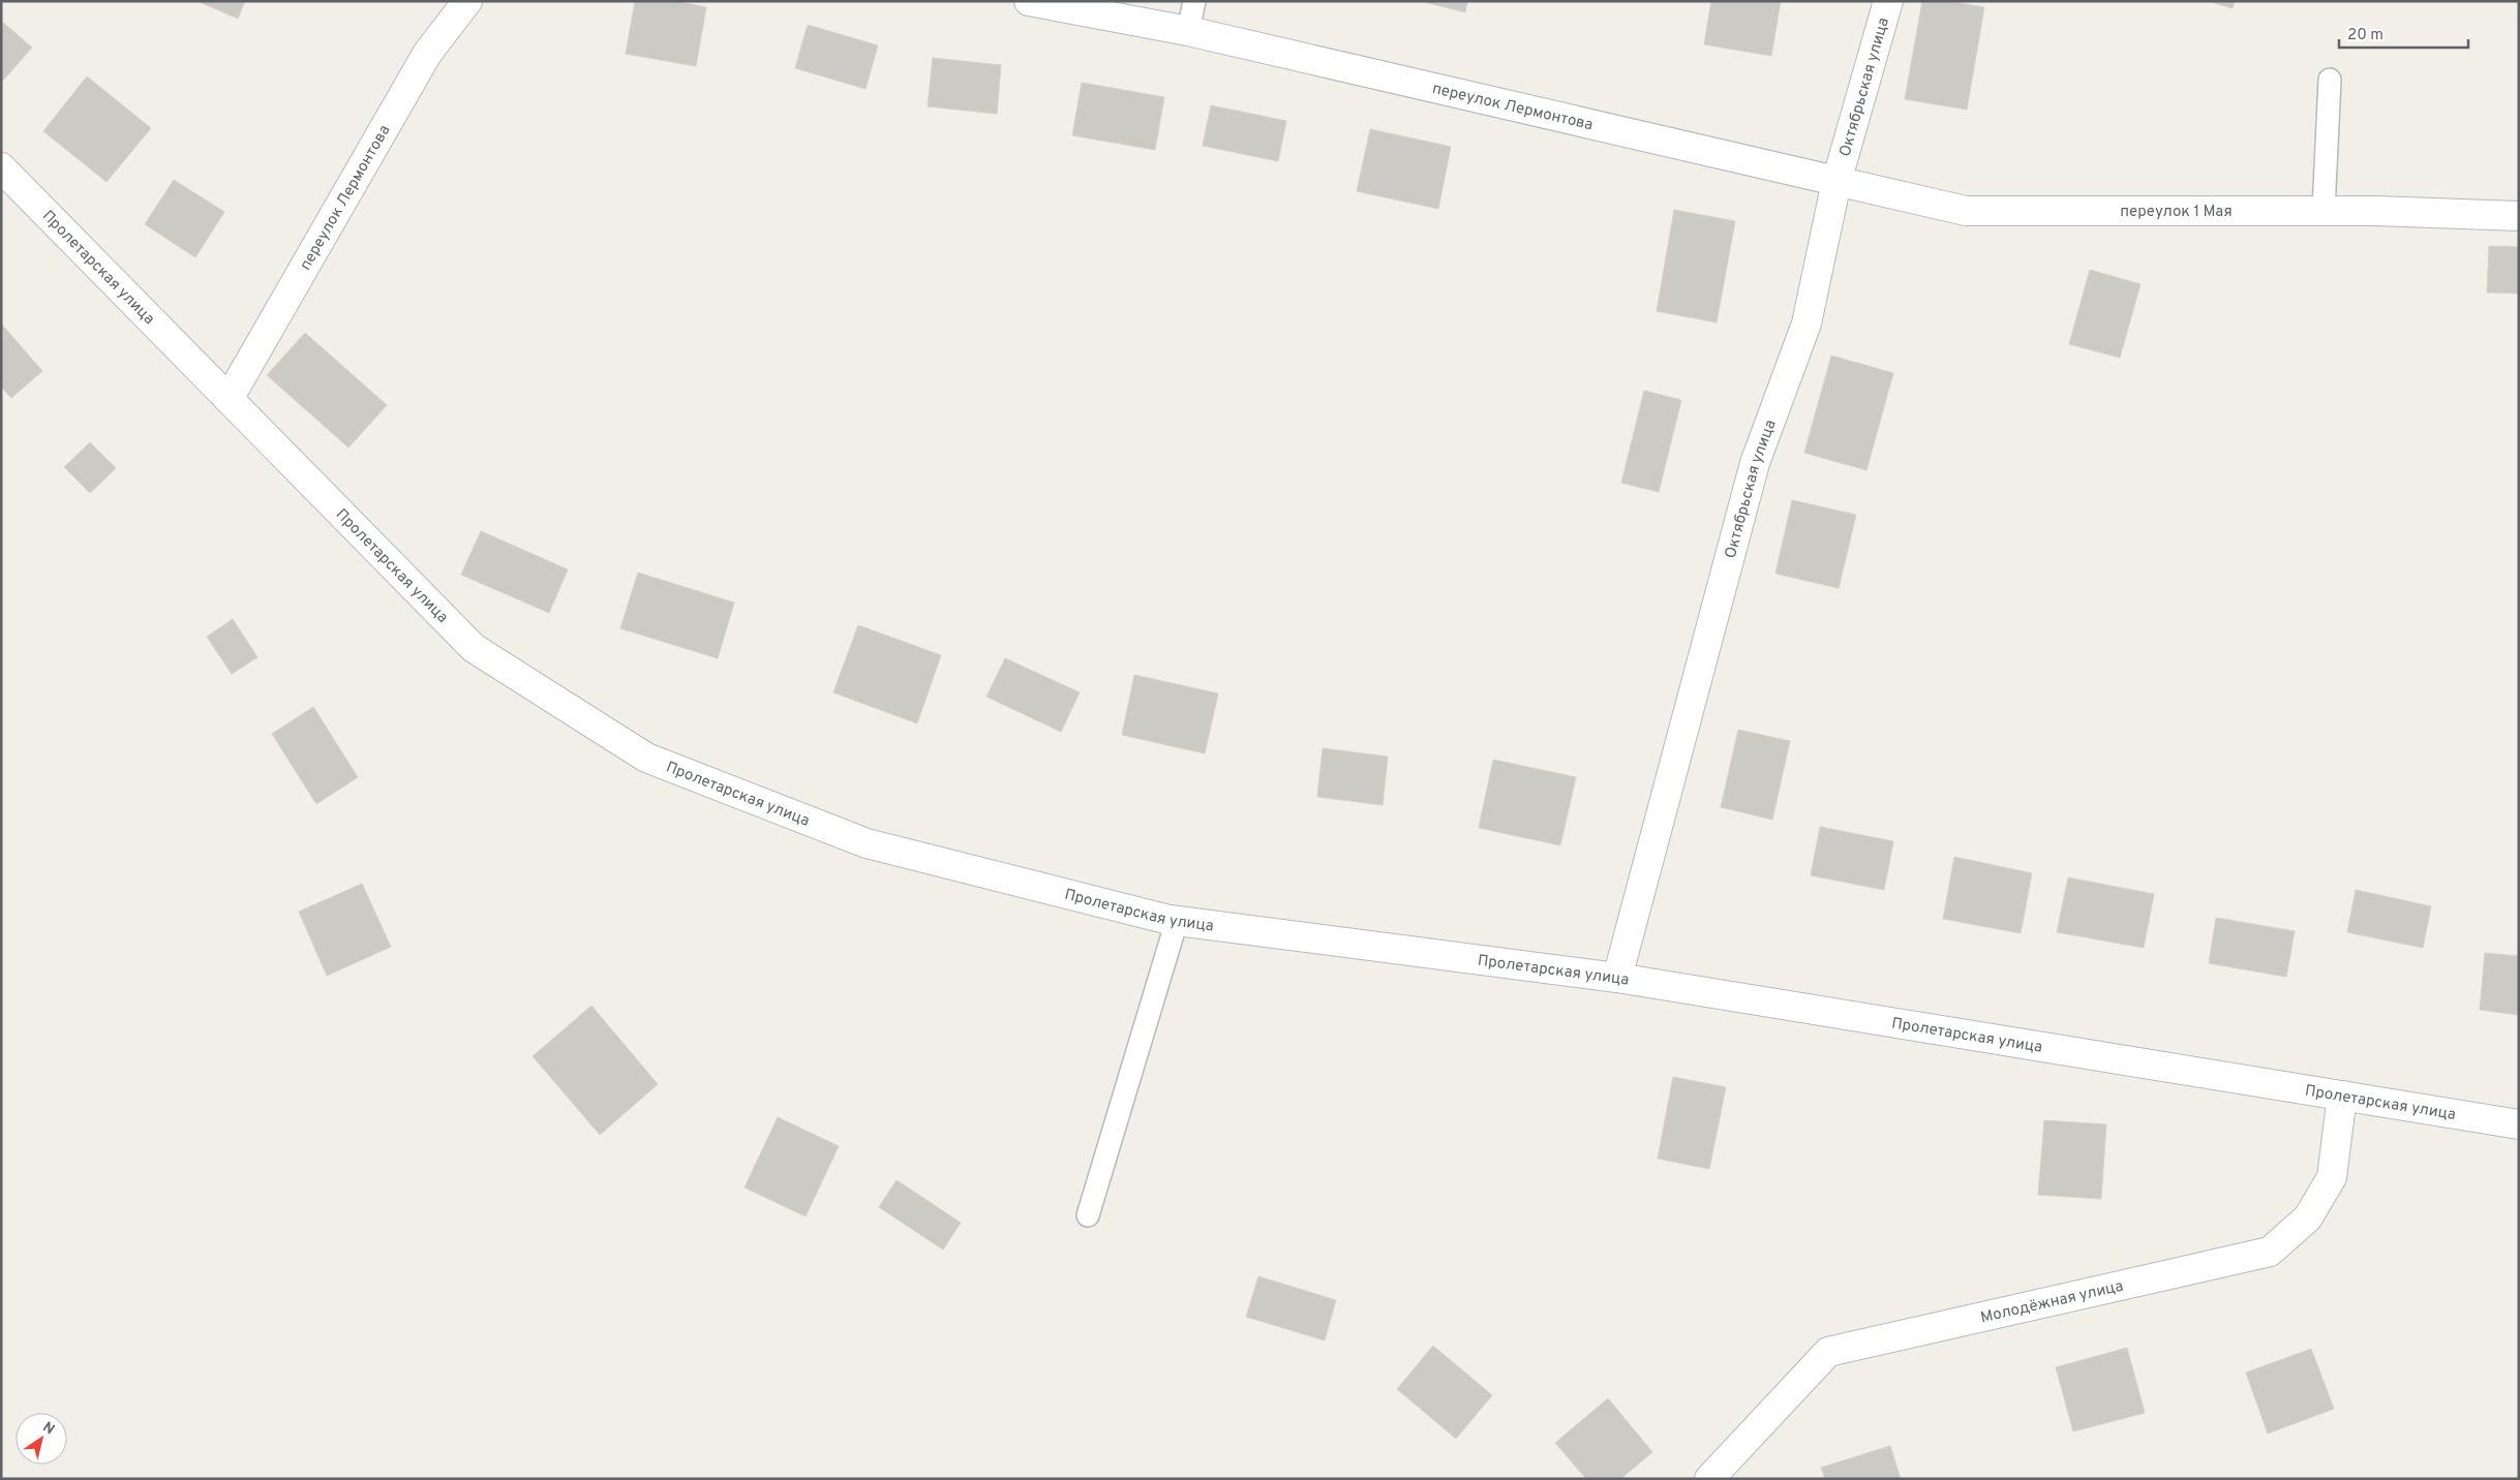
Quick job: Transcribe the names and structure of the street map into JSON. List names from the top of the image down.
{
  "streets": {
    "street": [
      "Октябрьская улица",
      "переулок Лермонтова",
      "переулок 1 Мая",
      "Пролетарская улица",
      "Молодёжная улица"
    ]
  },
  "crossings": [
    ["Октябрьская улица", "переулок Лермонтова"],
    ["Октябрьская улица", "переулок 1 Мая"],
    ["Октябрьская улица", "Пролетарская улица"],
    ["переулок Лермонтова", "переулок 1 Мая"],
    ["переулок Лермонтова", "Пролетарская улица"],
    ["Пролетарская улица", "Молодёжная улица"]
  ],
  "scale_bar": "20 m",
  "north": "top right"
}
